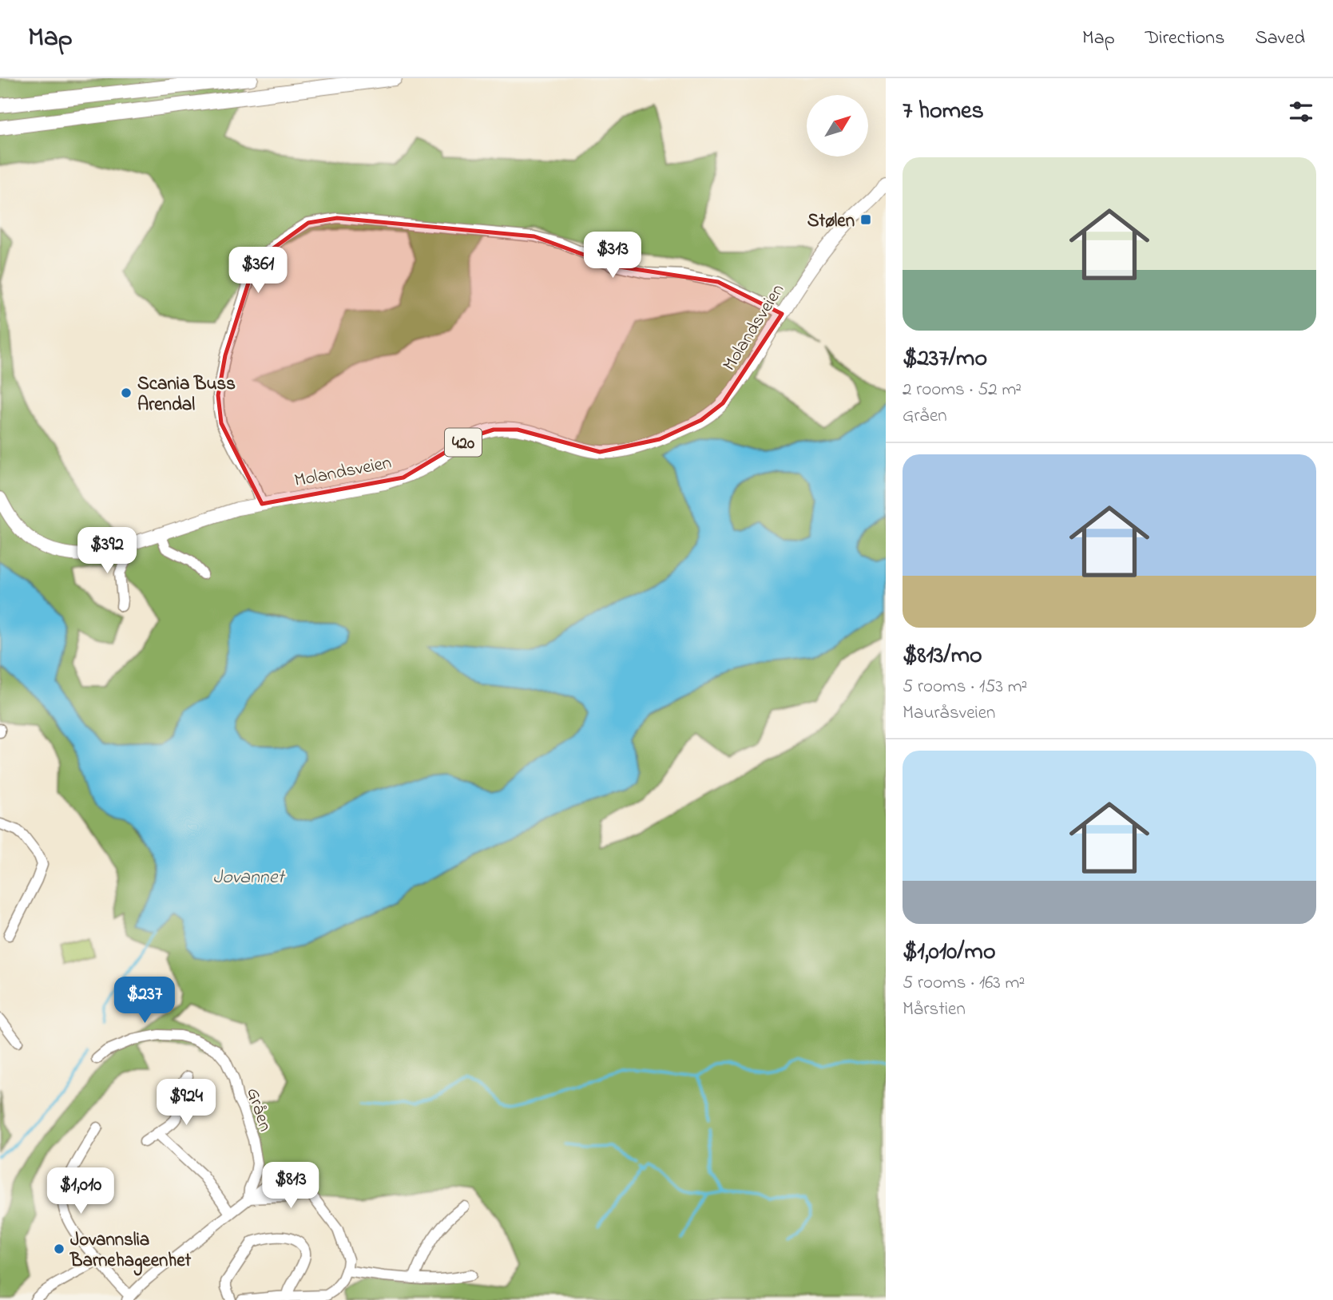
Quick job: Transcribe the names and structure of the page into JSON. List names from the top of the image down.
{
  "streets": {
    "main road": ["Molandsveien", "420"],
    "street": ["Gråen"]
  },
  "water": ["Jovannet"],
  "places": {
    "transit": ["Stølen"],
    "other": ["Scania Buss Arendal", "Jovannslia Barnehageenhet"]
  },
  "north": "top right",
  "page": {
    "header": "Map",
    "nav": ["Map", "Directions", "Saved"],
    "heading": "7 homes",
    "list": [
      {
        "name": "$237/mo",
        "note": "2 rooms · 52 m² · Gråen"
      },
      {
        "name": "$813/mo",
        "note": "5 rooms · 153 m² · Mauråsveien"
      },
      {
        "name": "$1,010/mo",
        "note": "5 rooms · 163 m² · Mårstien"
      }
    ],
    "price": [
      "$313",
      "$361",
      "$392",
      "$237",
      "$924",
      "$813",
      "$1,010"
    ]
  }
}
